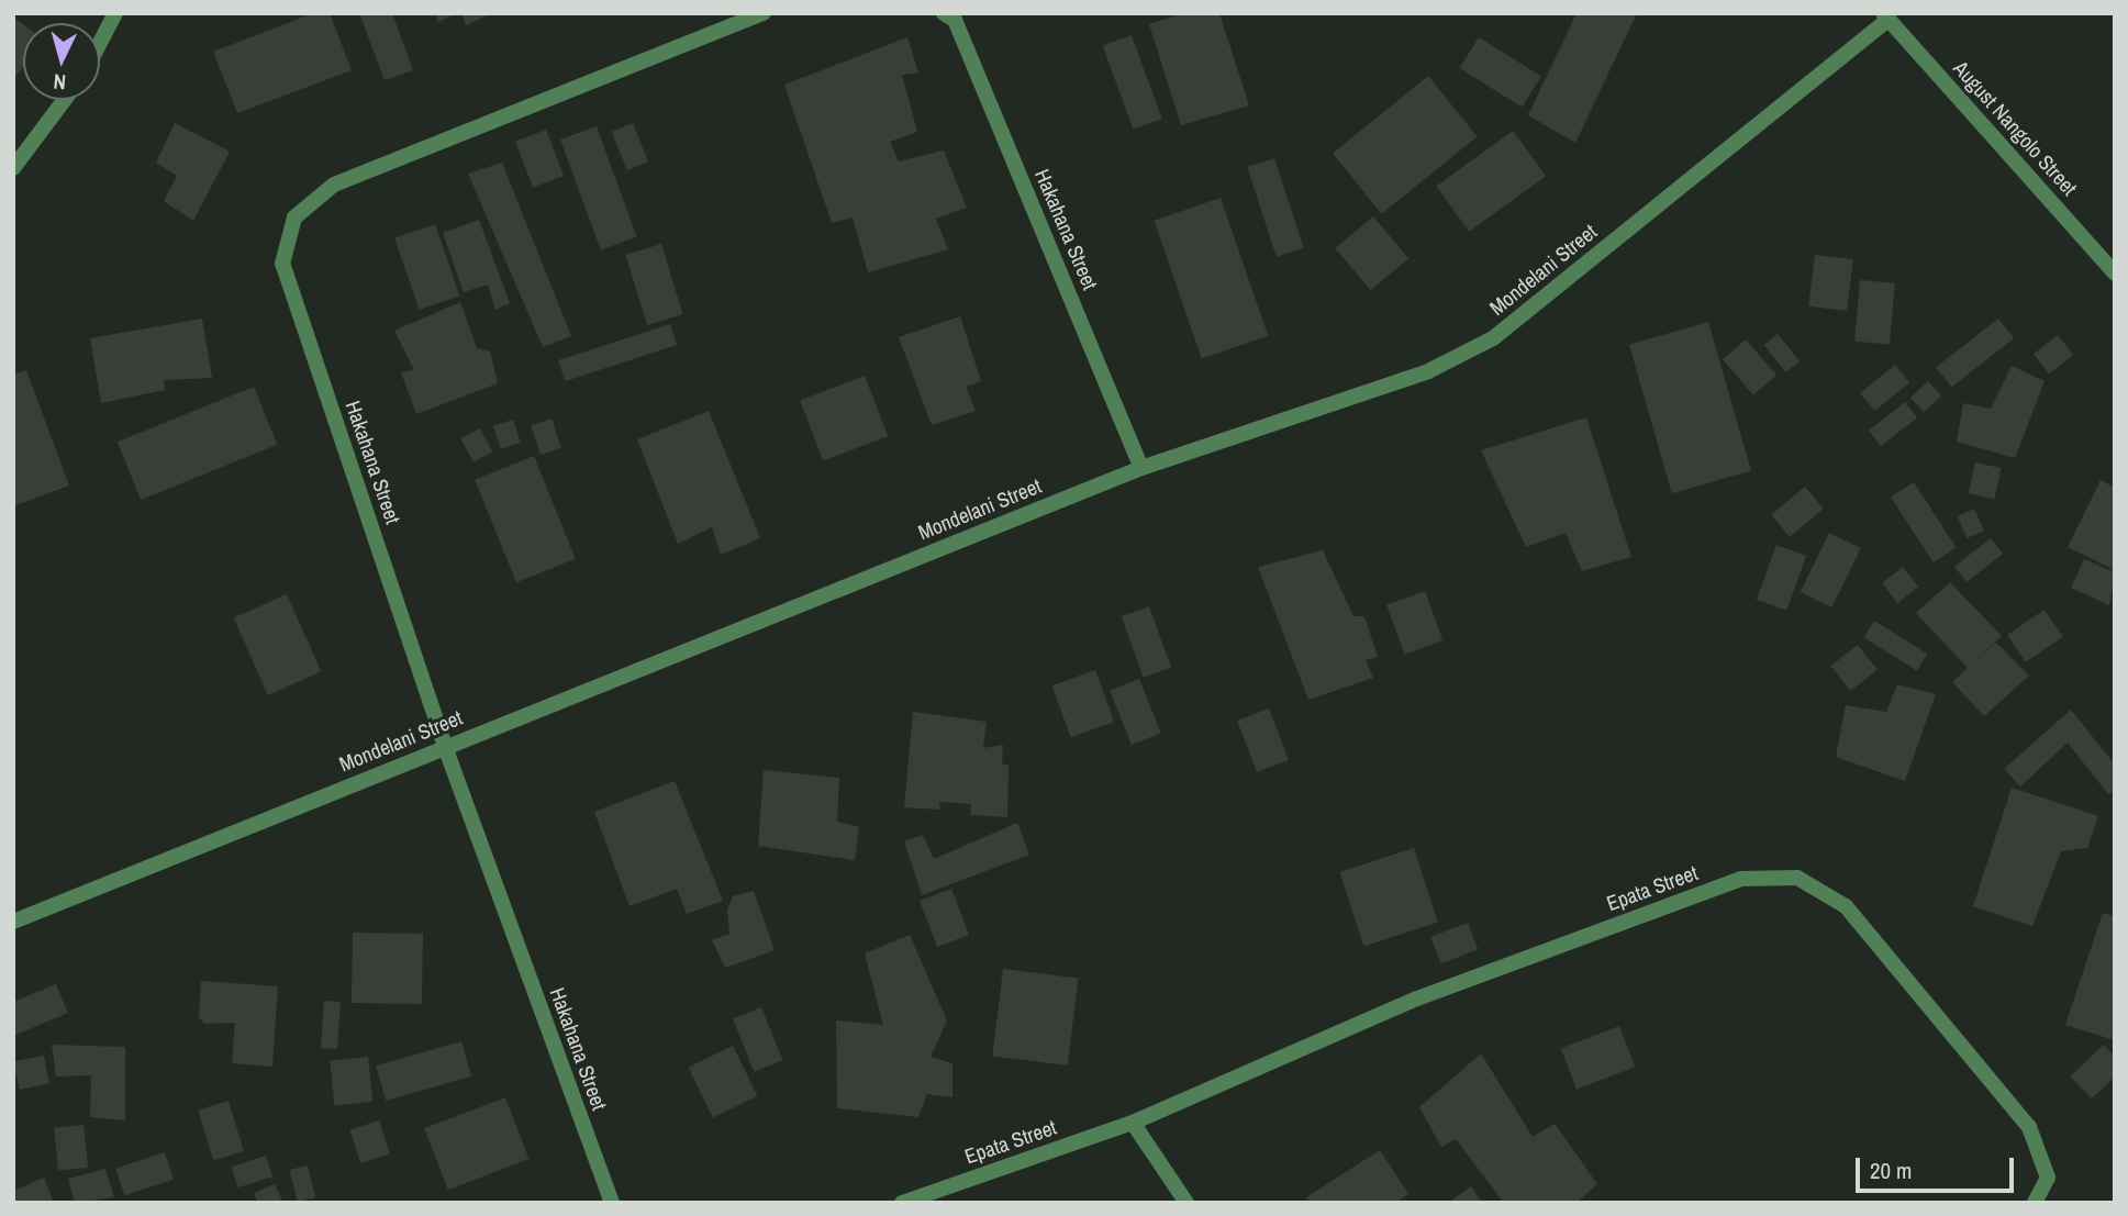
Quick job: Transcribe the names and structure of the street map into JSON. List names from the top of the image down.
{
  "streets": {
    "street": [
      "August Nangolo Street",
      "Hakahana Street",
      "Mondelani Street",
      "Epata Street"
    ]
  },
  "crossings": [
    ["August Nangolo Street", "Mondelani Street"],
    ["Hakahana Street", "Mondelani Street"]
  ],
  "scale_bar": "20 m",
  "north": "bottom"
}
